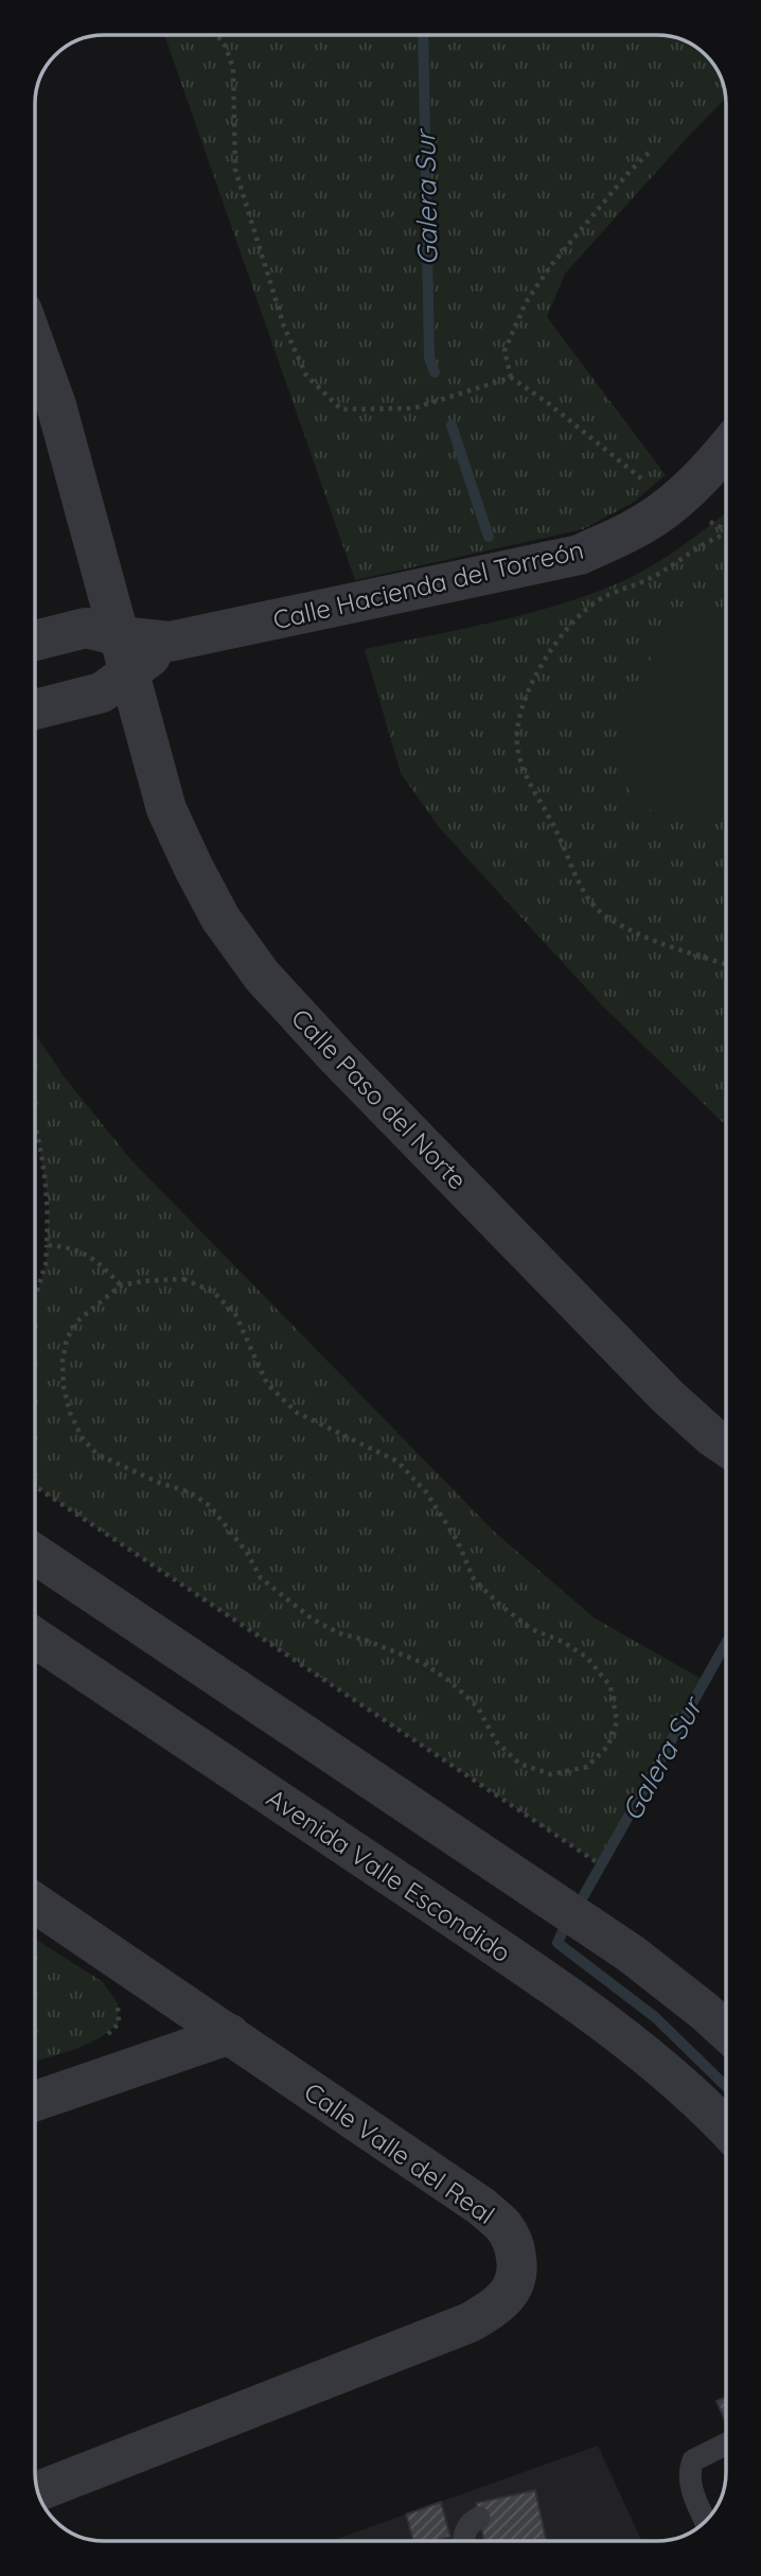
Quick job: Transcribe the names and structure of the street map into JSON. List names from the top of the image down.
{
  "streets": {
    "street": [
      "Calle Hacienda del Torreón",
      "Calle Paso del Norte",
      "Avenida Valle Escondido",
      "Calle Valle del Real"
    ]
  },
  "crossings": [
    ["Calle Hacienda del Torreón", "Calle Paso del Norte"]
  ],
  "water": ["Galera Sur"]
}
